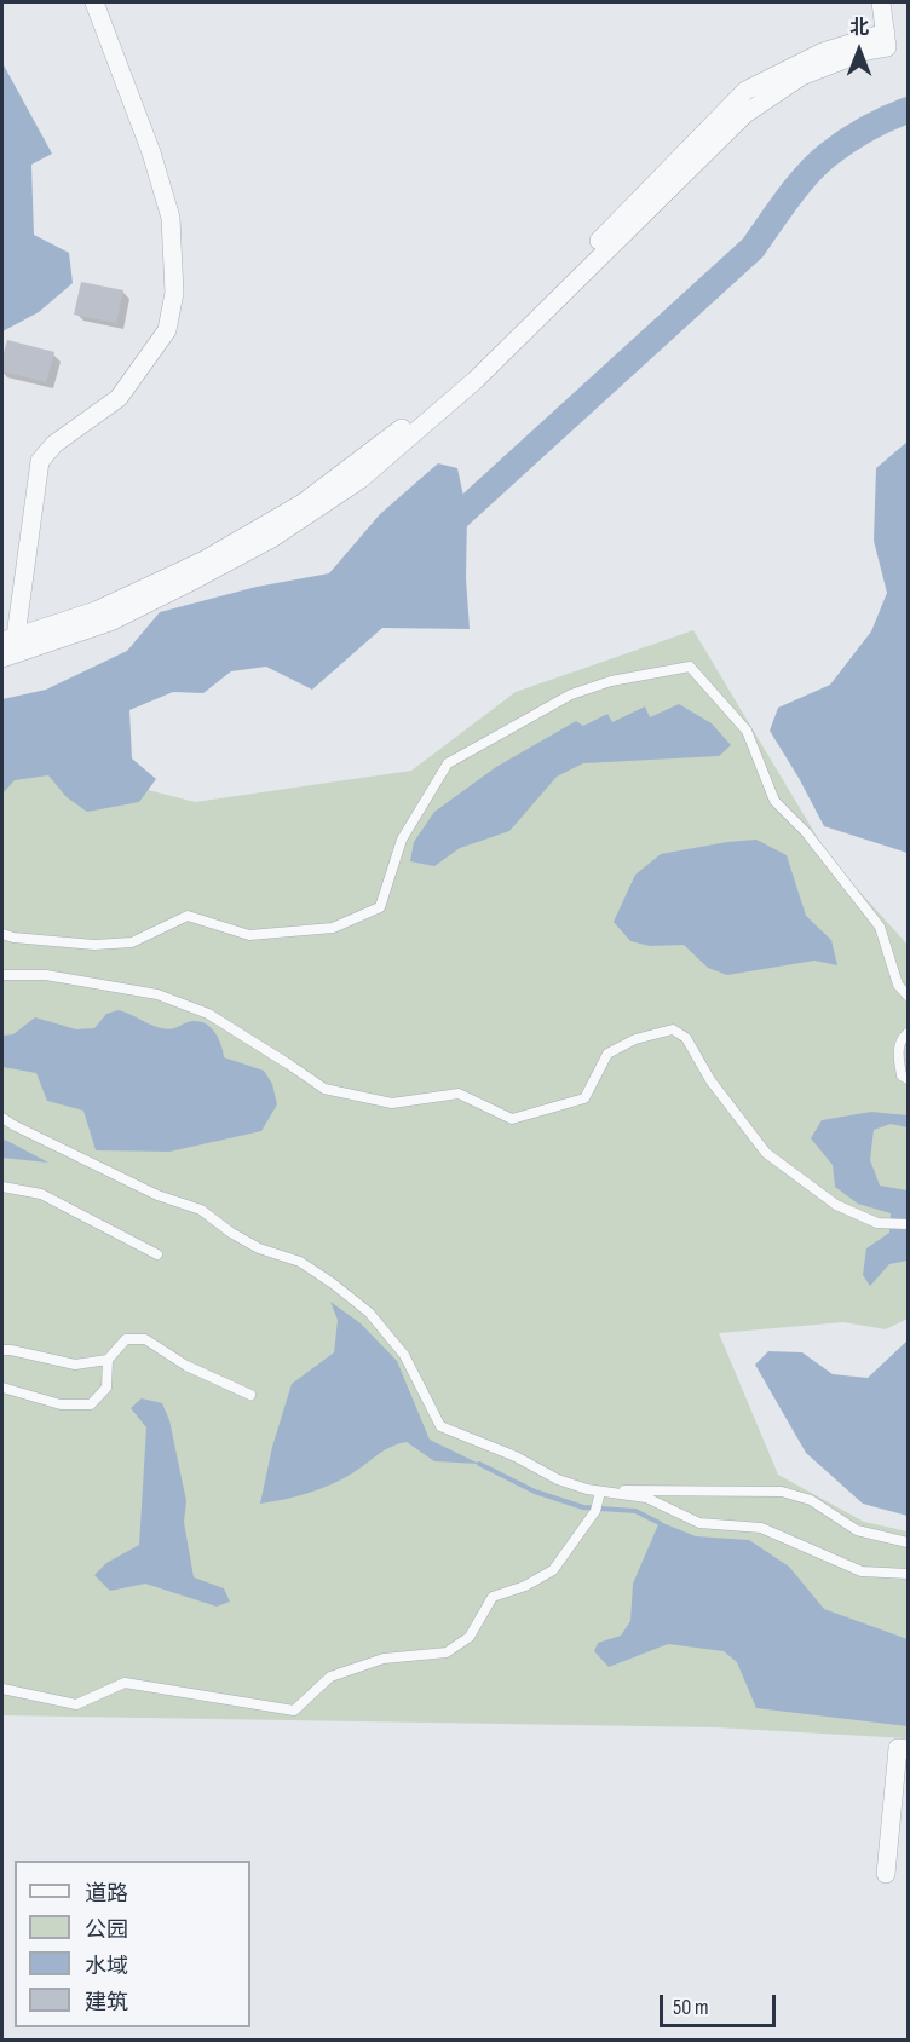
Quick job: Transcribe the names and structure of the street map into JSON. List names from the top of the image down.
{
  "legend": [
    "道路",
    "公园",
    "水域",
    "建筑"
  ],
  "scale_bar": "50 m",
  "north": "top"
}
